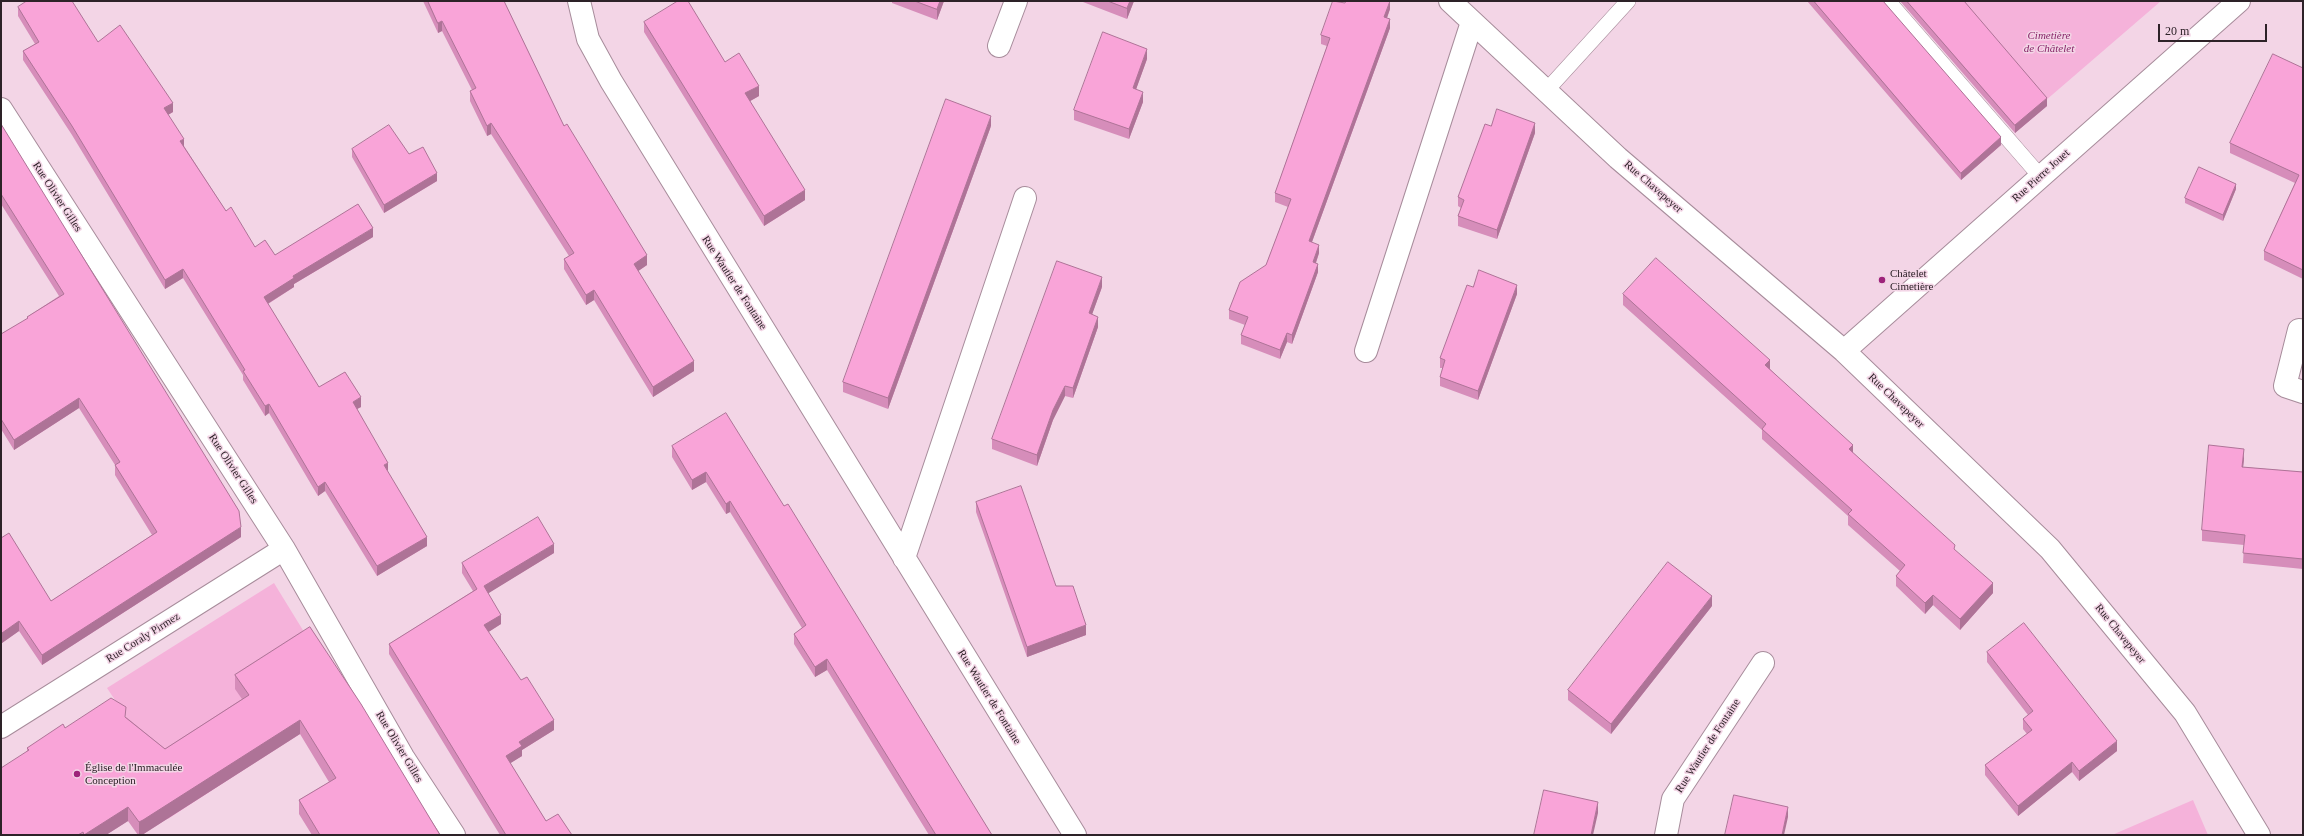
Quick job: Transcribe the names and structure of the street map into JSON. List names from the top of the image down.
{
  "streets": {
    "street": [
      "Rue Pierre Jouet",
      "Rue Chavepeyer",
      "Rue Olivier Gilles",
      "Rue Wautier de Fontaine",
      "Rue Coraly Pirmez"
    ]
  },
  "crossings": [
    ["Rue Pierre Jouet", "Rue Chavepeyer"],
    ["Rue Olivier Gilles", "Rue Coraly Pirmez"]
  ],
  "parks": ["Cimetière de Châtelet"],
  "places": ["Châtelet Cimetière", "Église de l'Immaculée Conception"],
  "scale_bar": "20 m"
}
